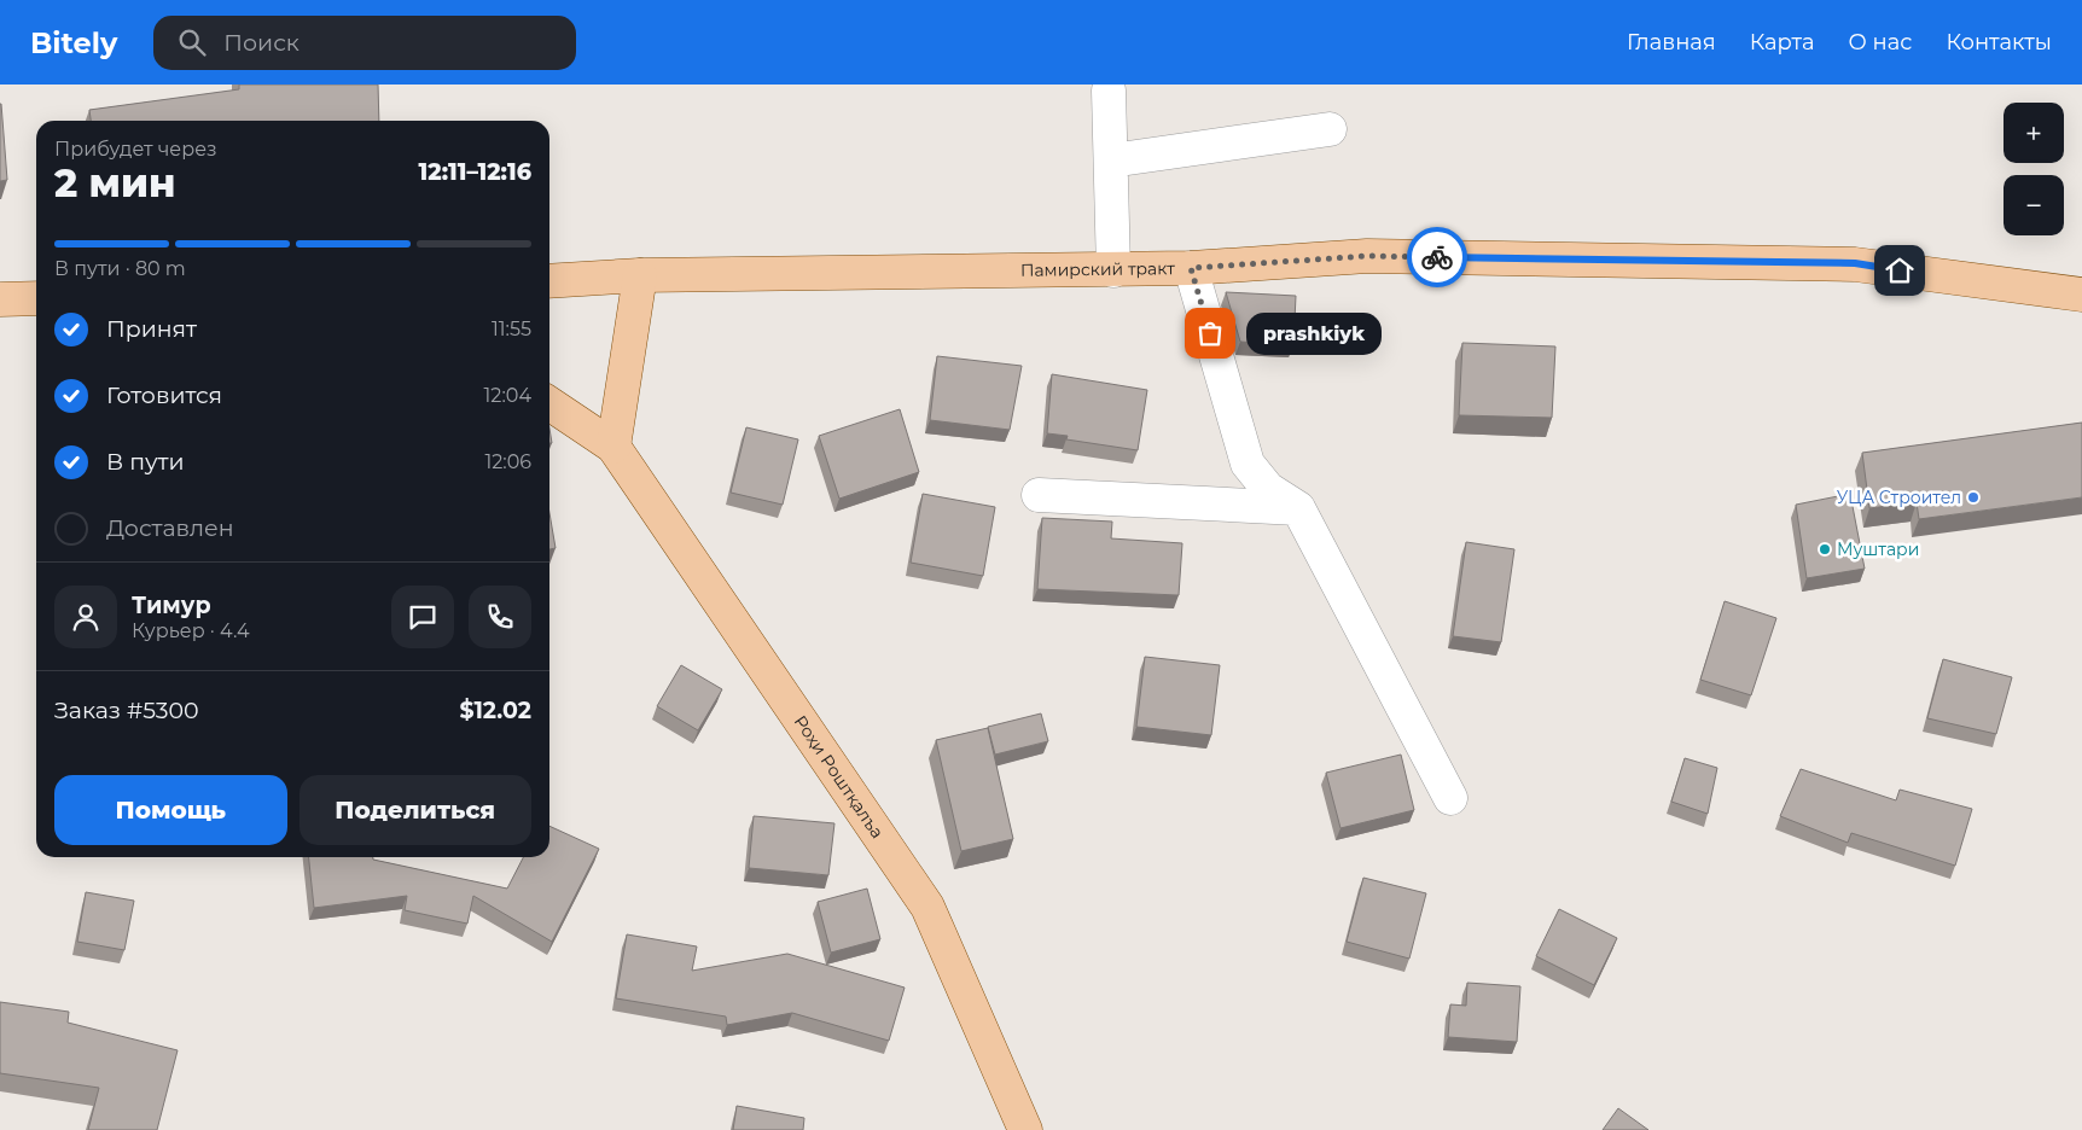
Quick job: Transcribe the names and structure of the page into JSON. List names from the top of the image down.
{
  "streets": {
    "main road": ["Памирский тракт", "Роҳи Роштқалъа"]
  },
  "places": ["prashkiyk", "УЦА Строител", "Муштари"],
  "page": {
    "header": "Bitely",
    "search": "Поиск",
    "nav": [
      "Главная",
      "Карта",
      "О нас",
      "Контакты"
    ],
    "map_buttons": ["+", "−"],
    "heading": ["2 мин", "Прибудет через", "12:11–12:16"],
    "panel": [
      "Тимур",
      "Курьер · 4.4",
      "Заказ #5300",
      "$12.02"
    ],
    "bar": "В пути · 80 m",
    "list": [
      ["Принят", "11:55"],
      ["Готовится", "12:04"],
      ["В пути", "12:06"],
      "Доставлен"
    ],
    "bubble": "prashkiyk",
    "buttons": ["Помощь", "Поделиться"]
  }
}
